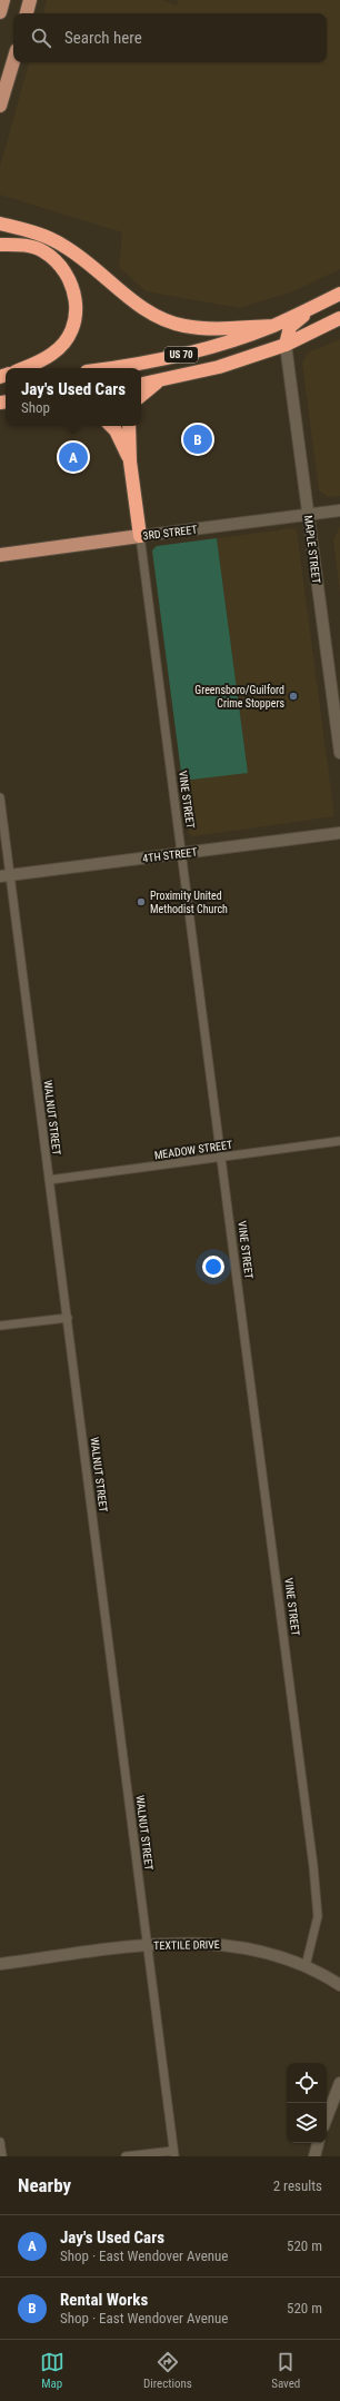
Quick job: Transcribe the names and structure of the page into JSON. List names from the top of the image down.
{
  "streets": {
    "highway": ["US 70"],
    "main road": ["3RD STREET"],
    "street": [
      "MAPLE STREET",
      "VINE STREET",
      "4TH STREET",
      "WALNUT STREET",
      "MEADOW STREET",
      "TEXTILE DRIVE"
    ]
  },
  "crossings": [
    ["US 70", "MAPLE STREET"],
    ["3RD STREET", "MAPLE STREET"],
    ["3RD STREET", "VINE STREET"],
    ["VINE STREET", "4TH STREET"],
    ["VINE STREET", "MEADOW STREET"],
    ["VINE STREET", "TEXTILE DRIVE"],
    ["4TH STREET", "WALNUT STREET"],
    ["WALNUT STREET", "MEADOW STREET"],
    ["WALNUT STREET", "TEXTILE DRIVE"]
  ],
  "places": ["Greensboro/Guilford Crime Stoppers", "Proximity United Methodist Church"],
  "page": {
    "search": "Search here",
    "popup": ["Jay's Used Cars", "Shop"],
    "pins": ["B", "A"],
    "heading": ["Nearby", "2 results"],
    "list": [
      {
        "mark": "A",
        "name": "Jay's Used Cars",
        "note": "Shop · East Wendover Avenue",
        "value": "520 m"
      },
      {
        "mark": "B",
        "name": "Rental Works",
        "note": "Shop · East Wendover Avenue",
        "value": "520 m"
      }
    ],
    "nav": ["Map", "Directions", "Saved"]
  }
}
